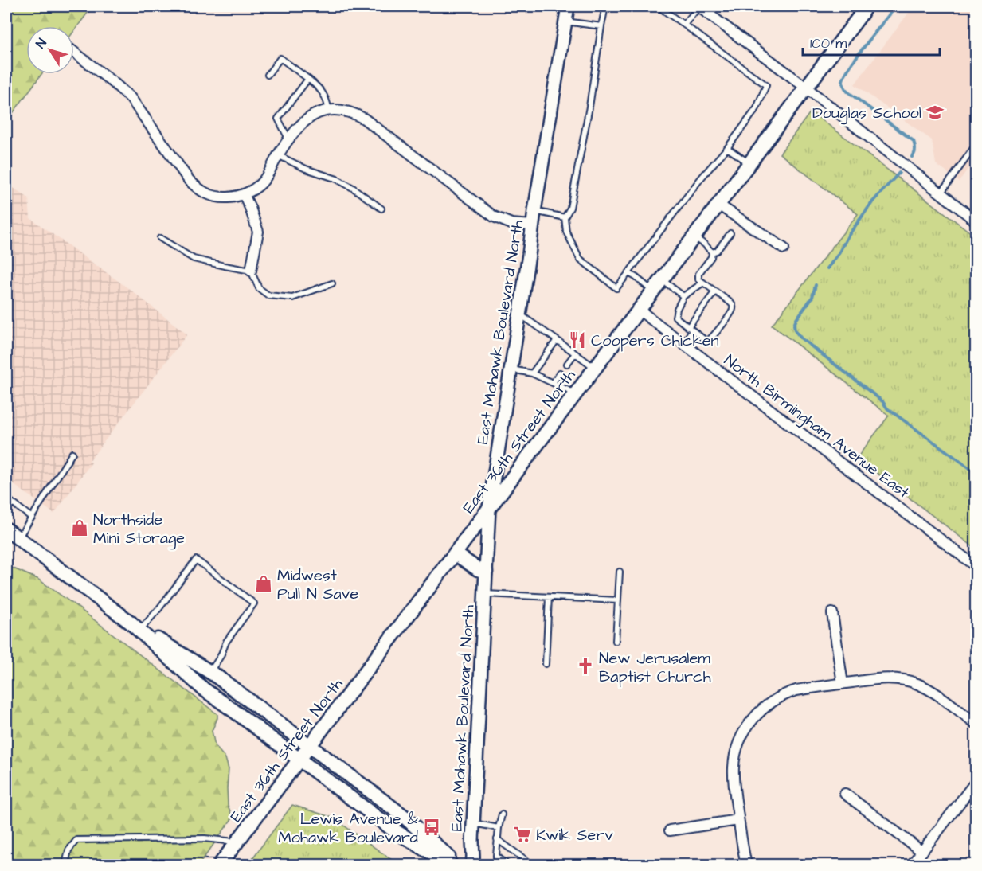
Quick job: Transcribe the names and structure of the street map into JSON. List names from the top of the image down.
{
  "streets": {
    "main road": ["East 36th Street North"],
    "street": ["East Mohawk Boulevard North", "North Birmingham Avenue East"]
  },
  "crossings": [
    ["East Mohawk Boulevard North", "East 36th Street North"],
    ["North Birmingham Avenue East", "East 36th Street North"]
  ],
  "places": {
    "school or university": ["Douglas School"],
    "restaurant": ["Coopers Chicken"],
    "shop": ["Northside Mini Storage", "Midwest Pull N Save"],
    "church": ["New Jerusalem Baptist Church"],
    "bus stop": ["Lewis Avenue & Mohawk Boulevard"],
    "supermarket": ["Kwik Serv"]
  },
  "scale_bar": "100 m",
  "north": "top left"
}
